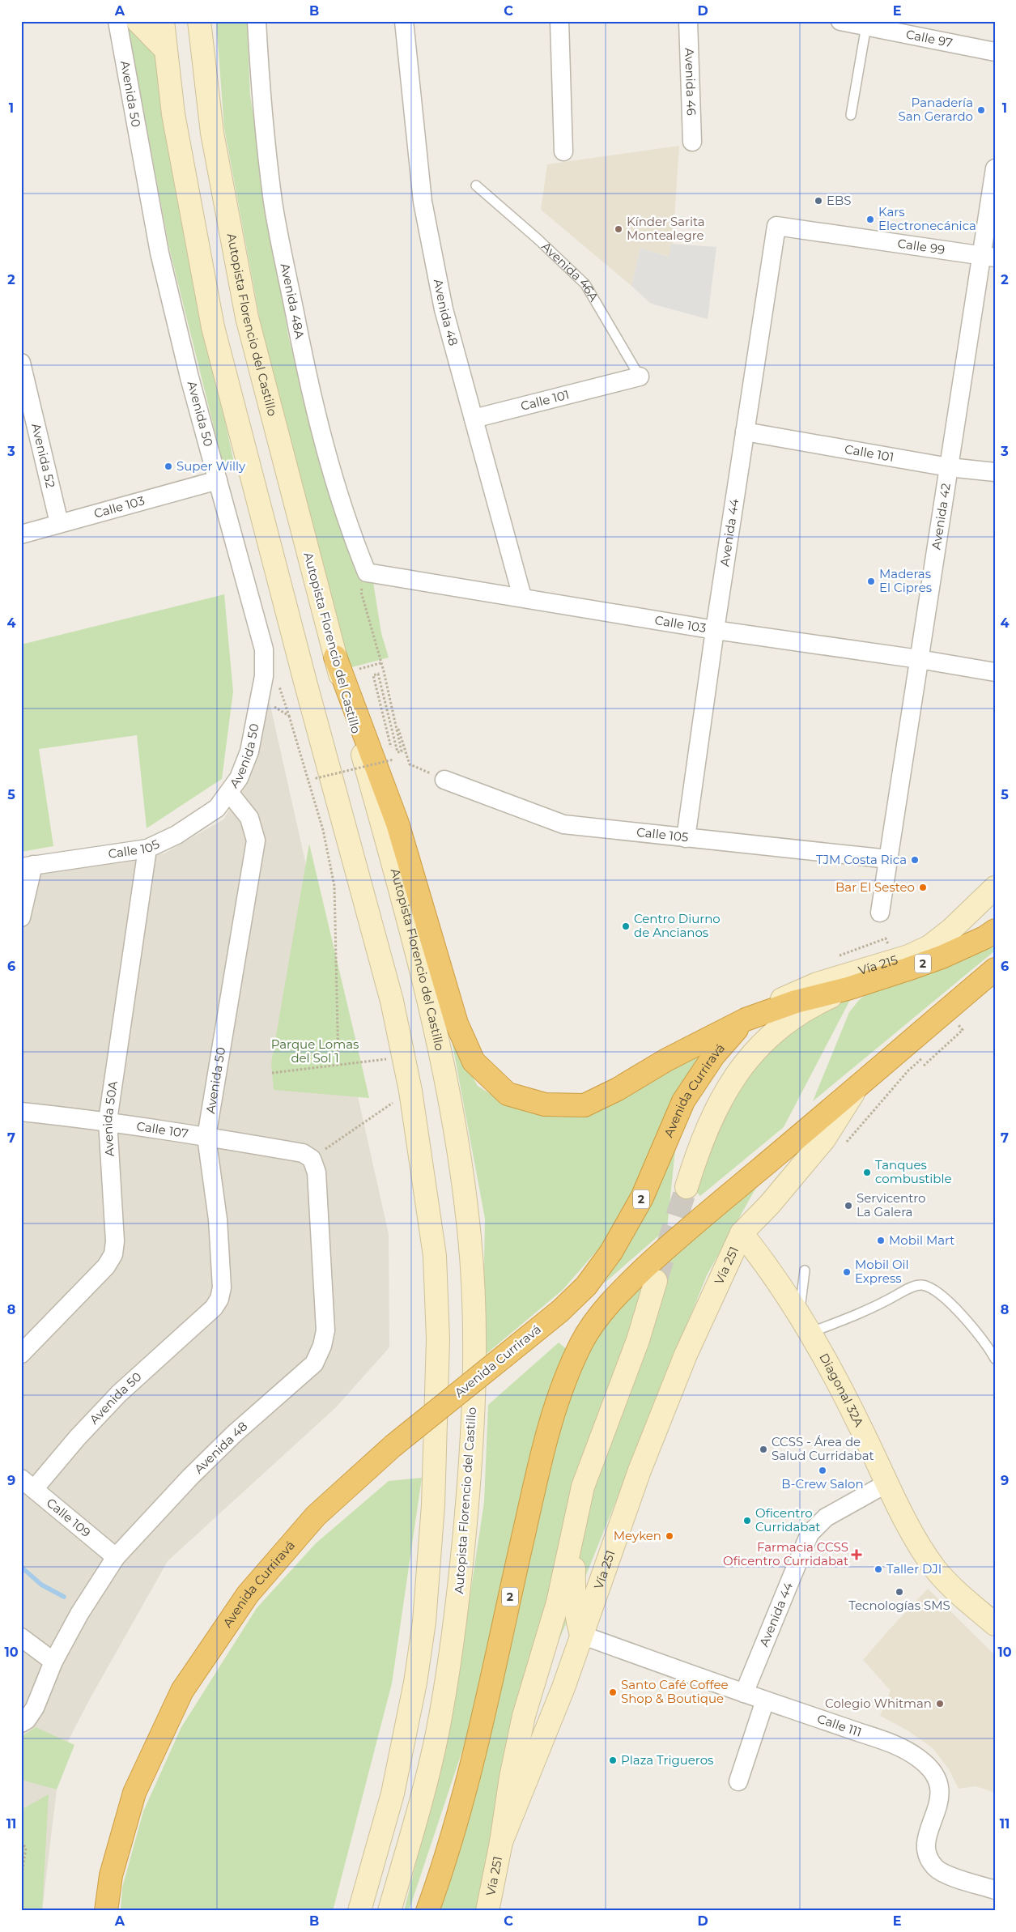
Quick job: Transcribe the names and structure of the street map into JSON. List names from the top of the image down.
{
  "streets": {
    "highway": ["2", "Avenida Curriravá"],
    "main road": [
      "Autopista Florencio del Castillo",
      "Vía 215",
      "Vía 251",
      "Diagonal 32A"
    ],
    "street": [
      "Calle 97",
      "Avenida 46",
      "Avenida 50",
      "Calle 99",
      "Avenida 48A",
      "Avenida 48",
      "Calle 101",
      "Avenida 52",
      "Calle 103",
      "Avenida 42",
      "Avenida 44",
      "Calle 105",
      "Avenida 50A",
      "Calle 107",
      "Calle 109",
      "Calle 111"
    ],
    "lane": ["Avenida 46A"]
  },
  "crossings": [
    ["Avenida 50", "Calle 103"],
    ["Avenida 50", "Calle 105"],
    ["Avenida 50", "Calle 107"],
    ["Avenida 50", "Calle 109"],
    ["Calle 99", "Avenida 42"],
    ["Calle 99", "Avenida 44"],
    ["Avenida 46A", "Calle 101"],
    ["Avenida 48A", "Calle 103"],
    ["Avenida 48", "Calle 101"],
    ["Avenida 48", "Calle 103"],
    ["Avenida 48", "Calle 107"],
    ["Avenida 48", "Calle 109"],
    ["Calle 101", "Avenida 42"],
    ["Calle 101", "Avenida 44"],
    ["Avenida 52", "Calle 103"],
    ["Calle 103", "Avenida 42"],
    ["Calle 103", "Avenida 44"],
    ["Avenida 42", "Calle 105"],
    ["Avenida 44", "Calle 105"],
    ["Avenida 44", "Diagonal 32A"],
    ["Avenida 44", "Calle 111"],
    ["Calle 105", "Avenida 50A"],
    ["2", "Vía 251"],
    ["Vía 215", "Avenida Curriravá"],
    ["Avenida 50A", "Calle 107"],
    ["Vía 251", "Diagonal 32A"],
    ["Vía 251", "Calle 111"]
  ],
  "parks": ["Parque Lomas del Sol 1"],
  "places": {
    "other": [
      "Panadería San Gerardo",
      "EBS",
      "Kars Electronecánica",
      "Kínder Sarita Montealegre",
      "Super Willy",
      "Maderas El Cipres",
      "TJM Costa Rica",
      "Bar El Sesteo",
      "Centro Diurno de Ancianos",
      "Tanques combustible",
      "Servicentro La Galera",
      "Mobil Mart",
      "Mobil Oil Express",
      "CCSS - Área de Salud Curridabat",
      "B-Crew Salon",
      "Oficentro Curridabat",
      "Meyken",
      "Taller DJI",
      "Tecnologías SMS",
      "Santo Café Coffee Shop & Boutique",
      "Colegio Whitman",
      "Plaza Trigueros"
    ],
    "health": ["Farmacia CCSS Oficentro Curridabat"]
  },
  "grid": {
    "columns": [
      "A",
      "B",
      "C",
      "D",
      "E"
    ],
    "rows": [
      "1",
      "2",
      "3",
      "4",
      "5",
      "6",
      "7",
      "8",
      "9",
      "10",
      "11"
    ]
  }
}
